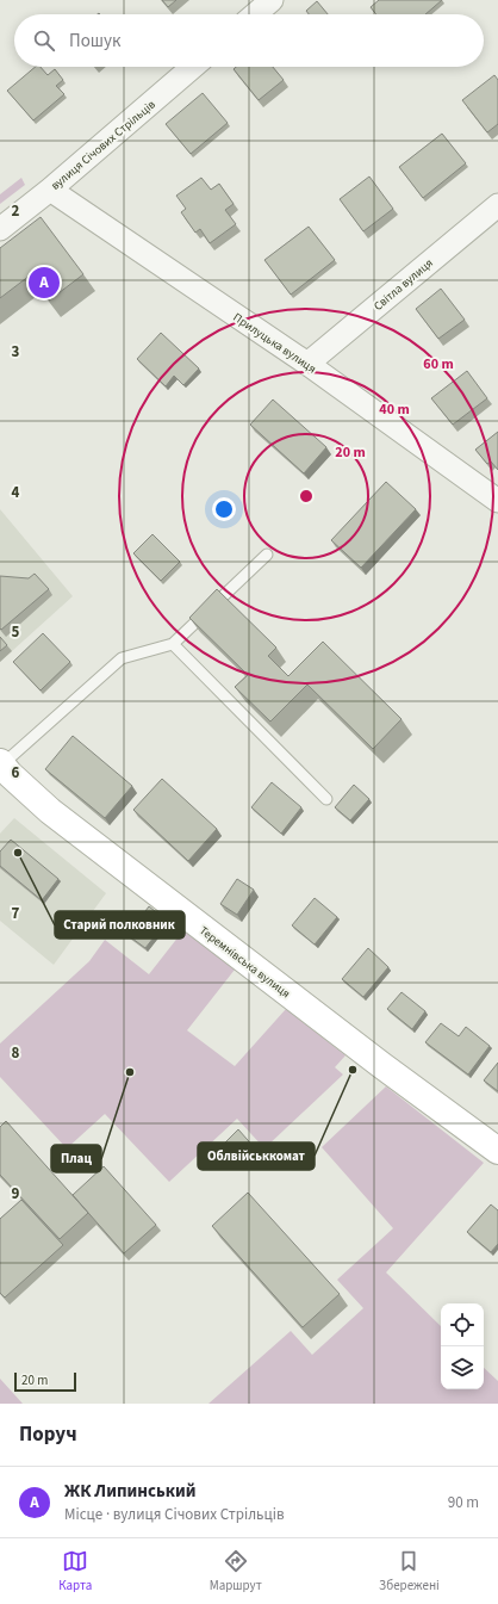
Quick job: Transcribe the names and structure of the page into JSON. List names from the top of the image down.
{
  "streets": {
    "street": [
      "вулиця Січових Стрільців",
      "Світла вулиця",
      "Прилуцька вулиця",
      "Теремнівська вулиця"
    ]
  },
  "crossings": [
    ["вулиця Січових Стрільців", "Прилуцька вулиця"],
    ["Світла вулиця", "Прилуцька вулиця"]
  ],
  "places": ["Старий полковник", "Облвійськкомат", "Плац"],
  "scale_bar": "20 m",
  "page": {
    "search": "Пошук",
    "pins": "A",
    "scale": "20 m",
    "heading": "Поруч",
    "list": [
      {
        "mark": "A",
        "name": "ЖК Липинський",
        "note": "Місце · вулиця Січових Стрільців",
        "value": "90 m"
      }
    ],
    "nav": ["Карта", "Маршрут", "Збережені"]
  },
  "grid": {
    "rows": [
      "2",
      "3",
      "4",
      "5",
      "6",
      "7",
      "8",
      "9"
    ]
  },
  "rings": ["60 m", "40 m", "20 m"]
}
